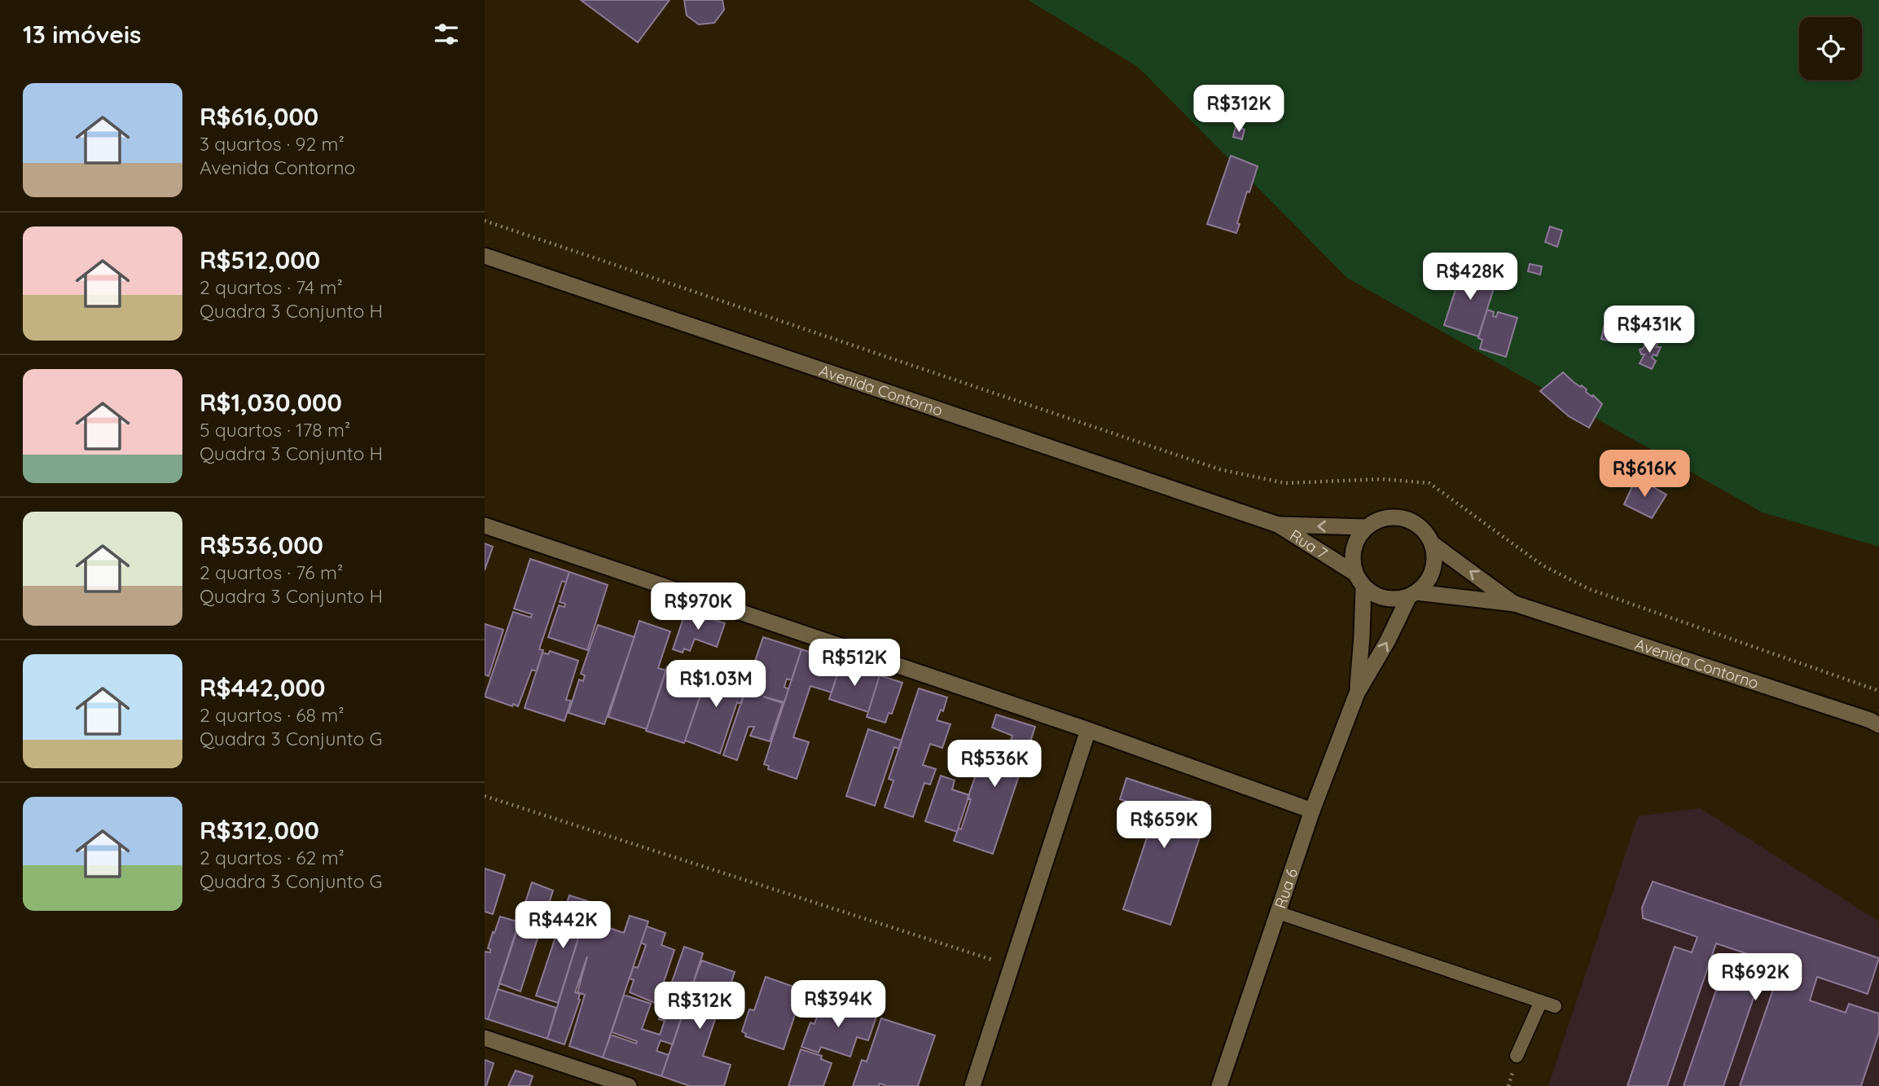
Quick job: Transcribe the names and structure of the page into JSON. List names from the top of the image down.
{
  "streets": {
    "street": ["Avenida Contorno", "Rua 7", "Rua 6"]
  },
  "crossings": [
    ["Avenida Contorno", "Rua 7"],
    ["Avenida Contorno", "Rua 6"],
    ["Rua 7", "Rua 6"]
  ],
  "one_way": ["Rua 7"],
  "page": {
    "heading": "13 imóveis",
    "list": [
      {
        "name": "R$616,000",
        "note": "3 quartos · 92 m² · Avenida Contorno"
      },
      {
        "name": "R$512,000",
        "note": "2 quartos · 74 m² · Quadra 3 Conjunto H"
      },
      {
        "name": "R$1,030,000",
        "note": "5 quartos · 178 m² · Quadra 3 Conjunto H"
      },
      {
        "name": "R$536,000",
        "note": "2 quartos · 76 m² · Quadra 3 Conjunto H"
      },
      {
        "name": "R$442,000",
        "note": "2 quartos · 68 m² · Quadra 3 Conjunto G"
      },
      {
        "name": "R$312,000",
        "note": "2 quartos · 62 m² · Quadra 3 Conjunto G"
      }
    ],
    "price": [
      "R$312K",
      "R$428K",
      "R$431K",
      "R$616K",
      "R$970K",
      "R$512K",
      "R$1.03M",
      "R$536K",
      "R$659K",
      "R$442K",
      "R$692K",
      "R$394K",
      "R$312K"
    ]
  }
}
